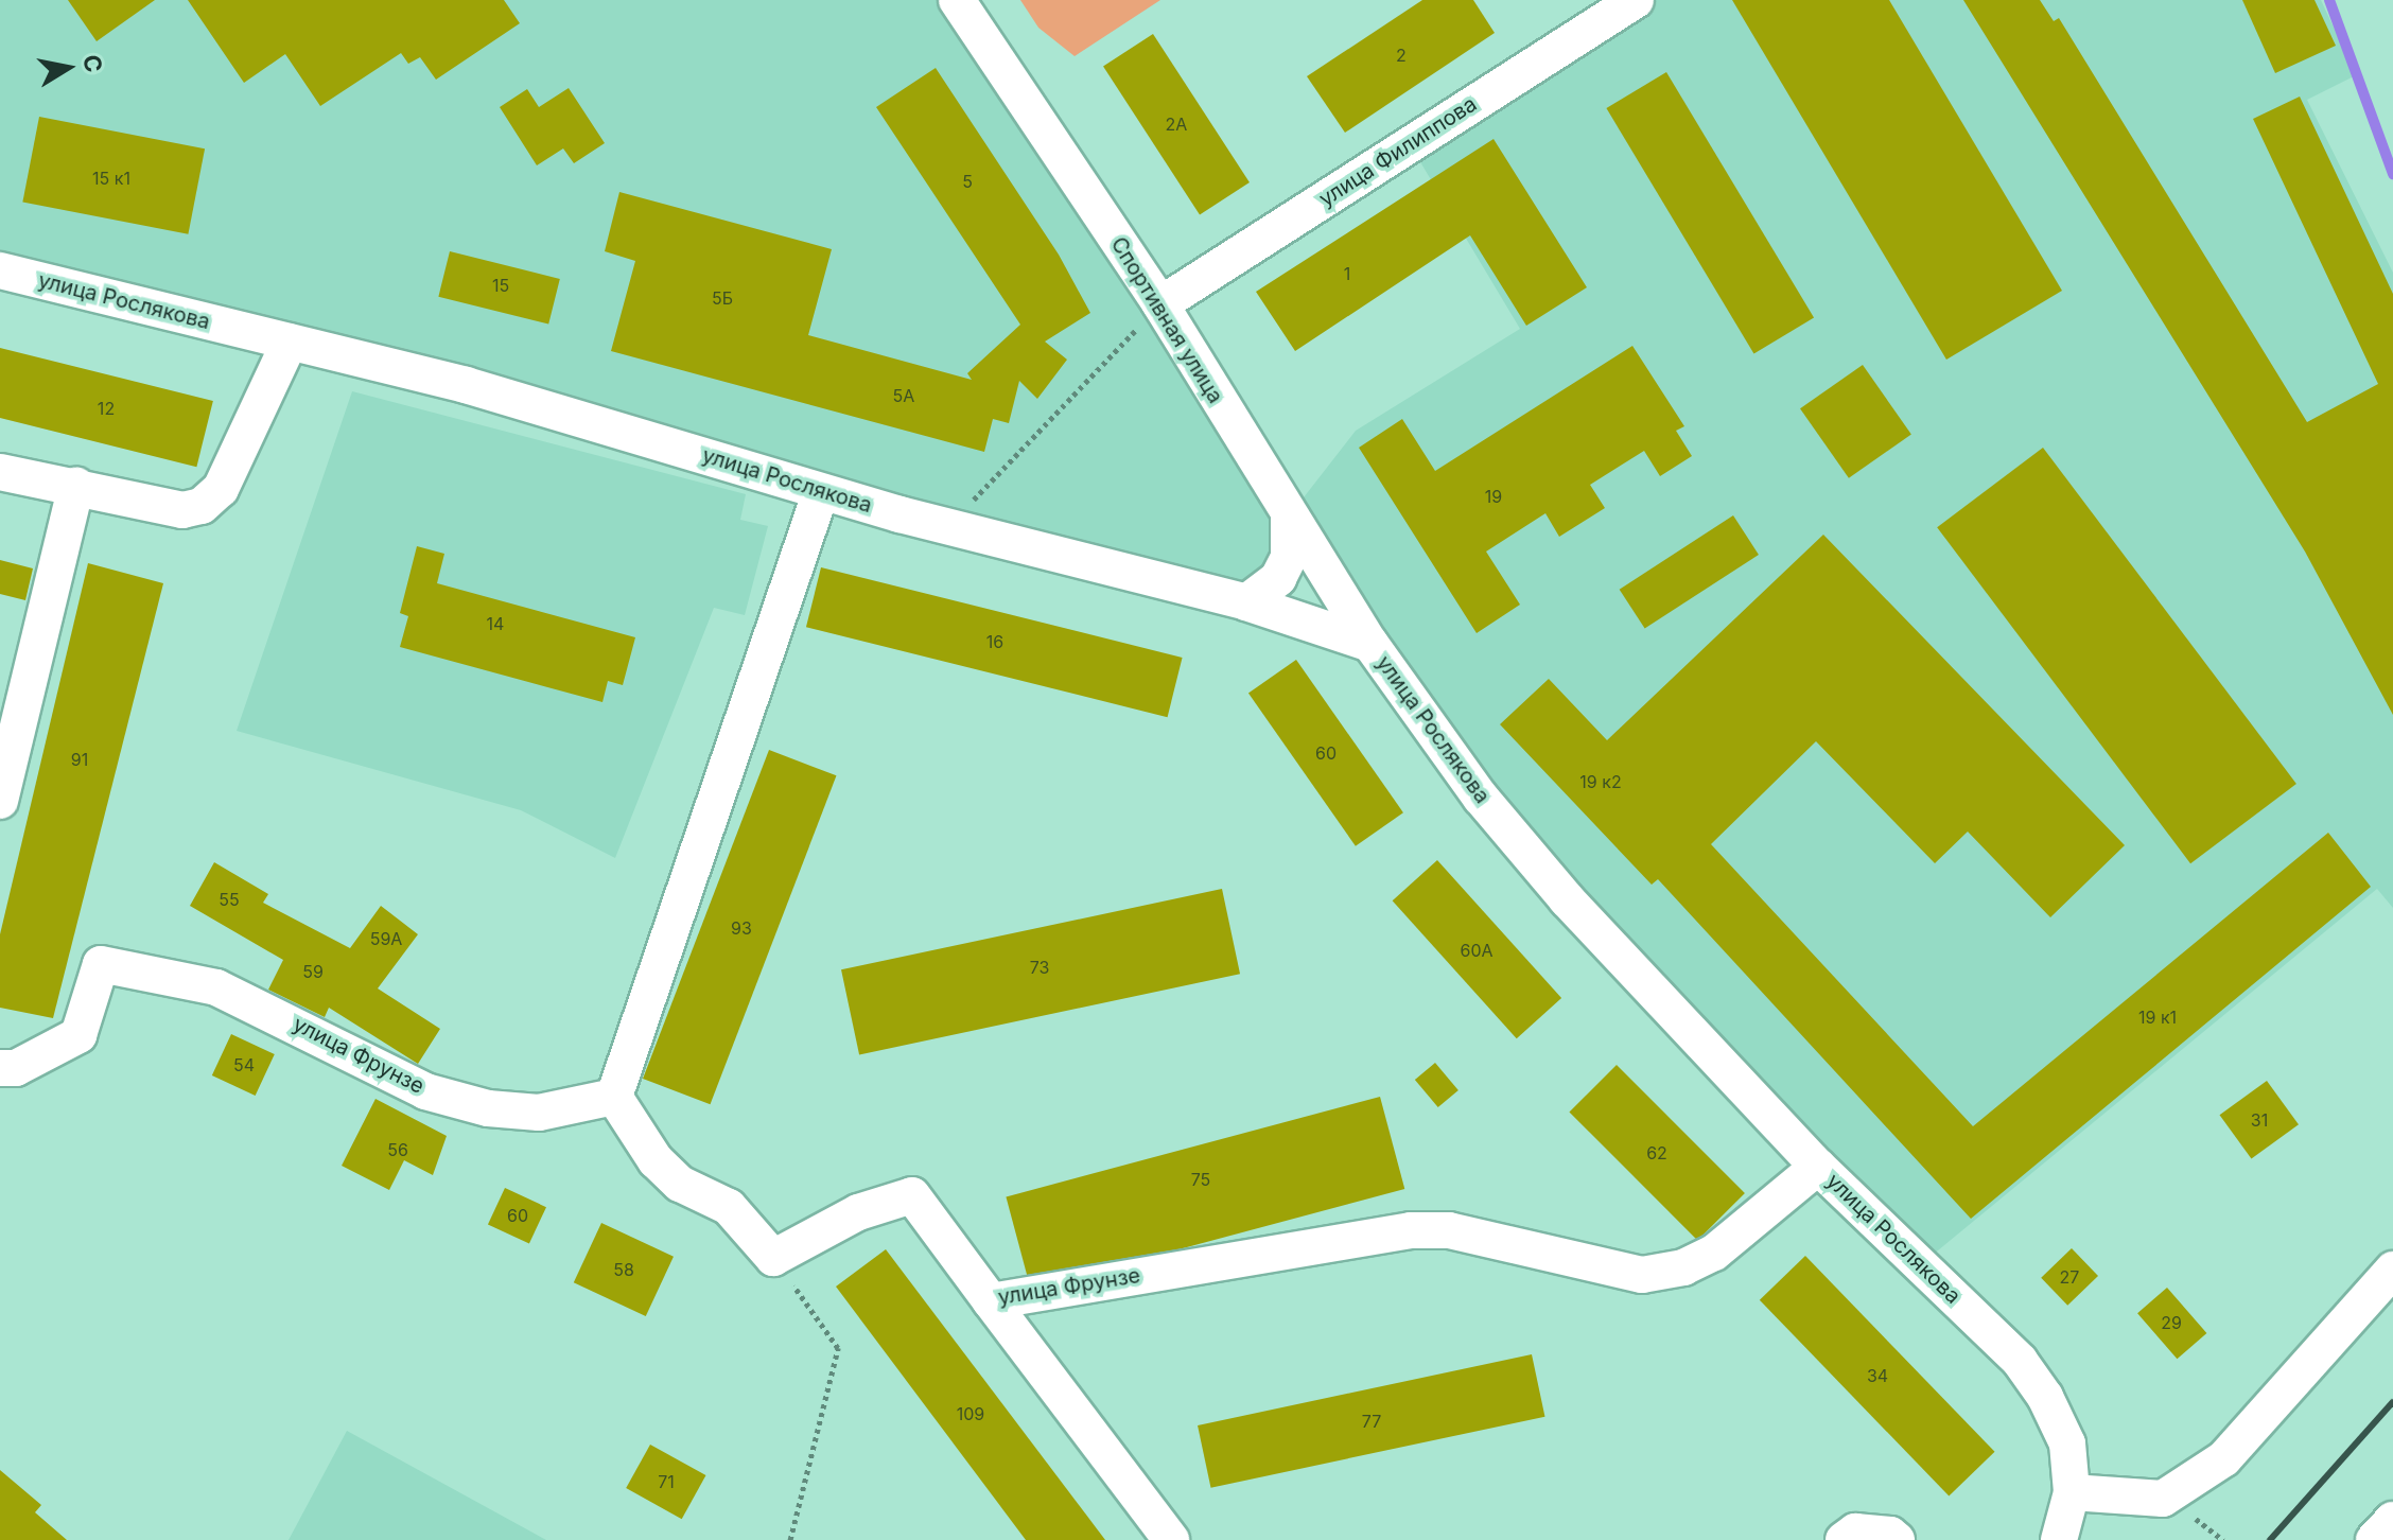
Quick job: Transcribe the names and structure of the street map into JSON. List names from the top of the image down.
{
  "streets": {
    "street": [
      "улица Филиппова",
      "улица Рослякова",
      "Спортивная улица",
      "улица Фрунзе"
    ]
  },
  "crossings": [
    ["улица Филиппова", "Спортивная улица"],
    ["улица Рослякова", "Спортивная улица"],
    ["улица Рослякова", "улица Фрунзе"]
  ],
  "house_numbers": [
    "2",
    "2А",
    "15 к1",
    "5",
    "1",
    "15",
    "5Б",
    "5А",
    "12",
    "19",
    "14",
    "16",
    "60",
    "91",
    "19 к2",
    "55",
    "93",
    "59А",
    "60А",
    "73",
    "59",
    "19 к1",
    "54",
    "31",
    "56",
    "62",
    "75",
    "60",
    "58",
    "27",
    "29",
    "34",
    "109",
    "77",
    "71"
  ],
  "north": "right"
}
